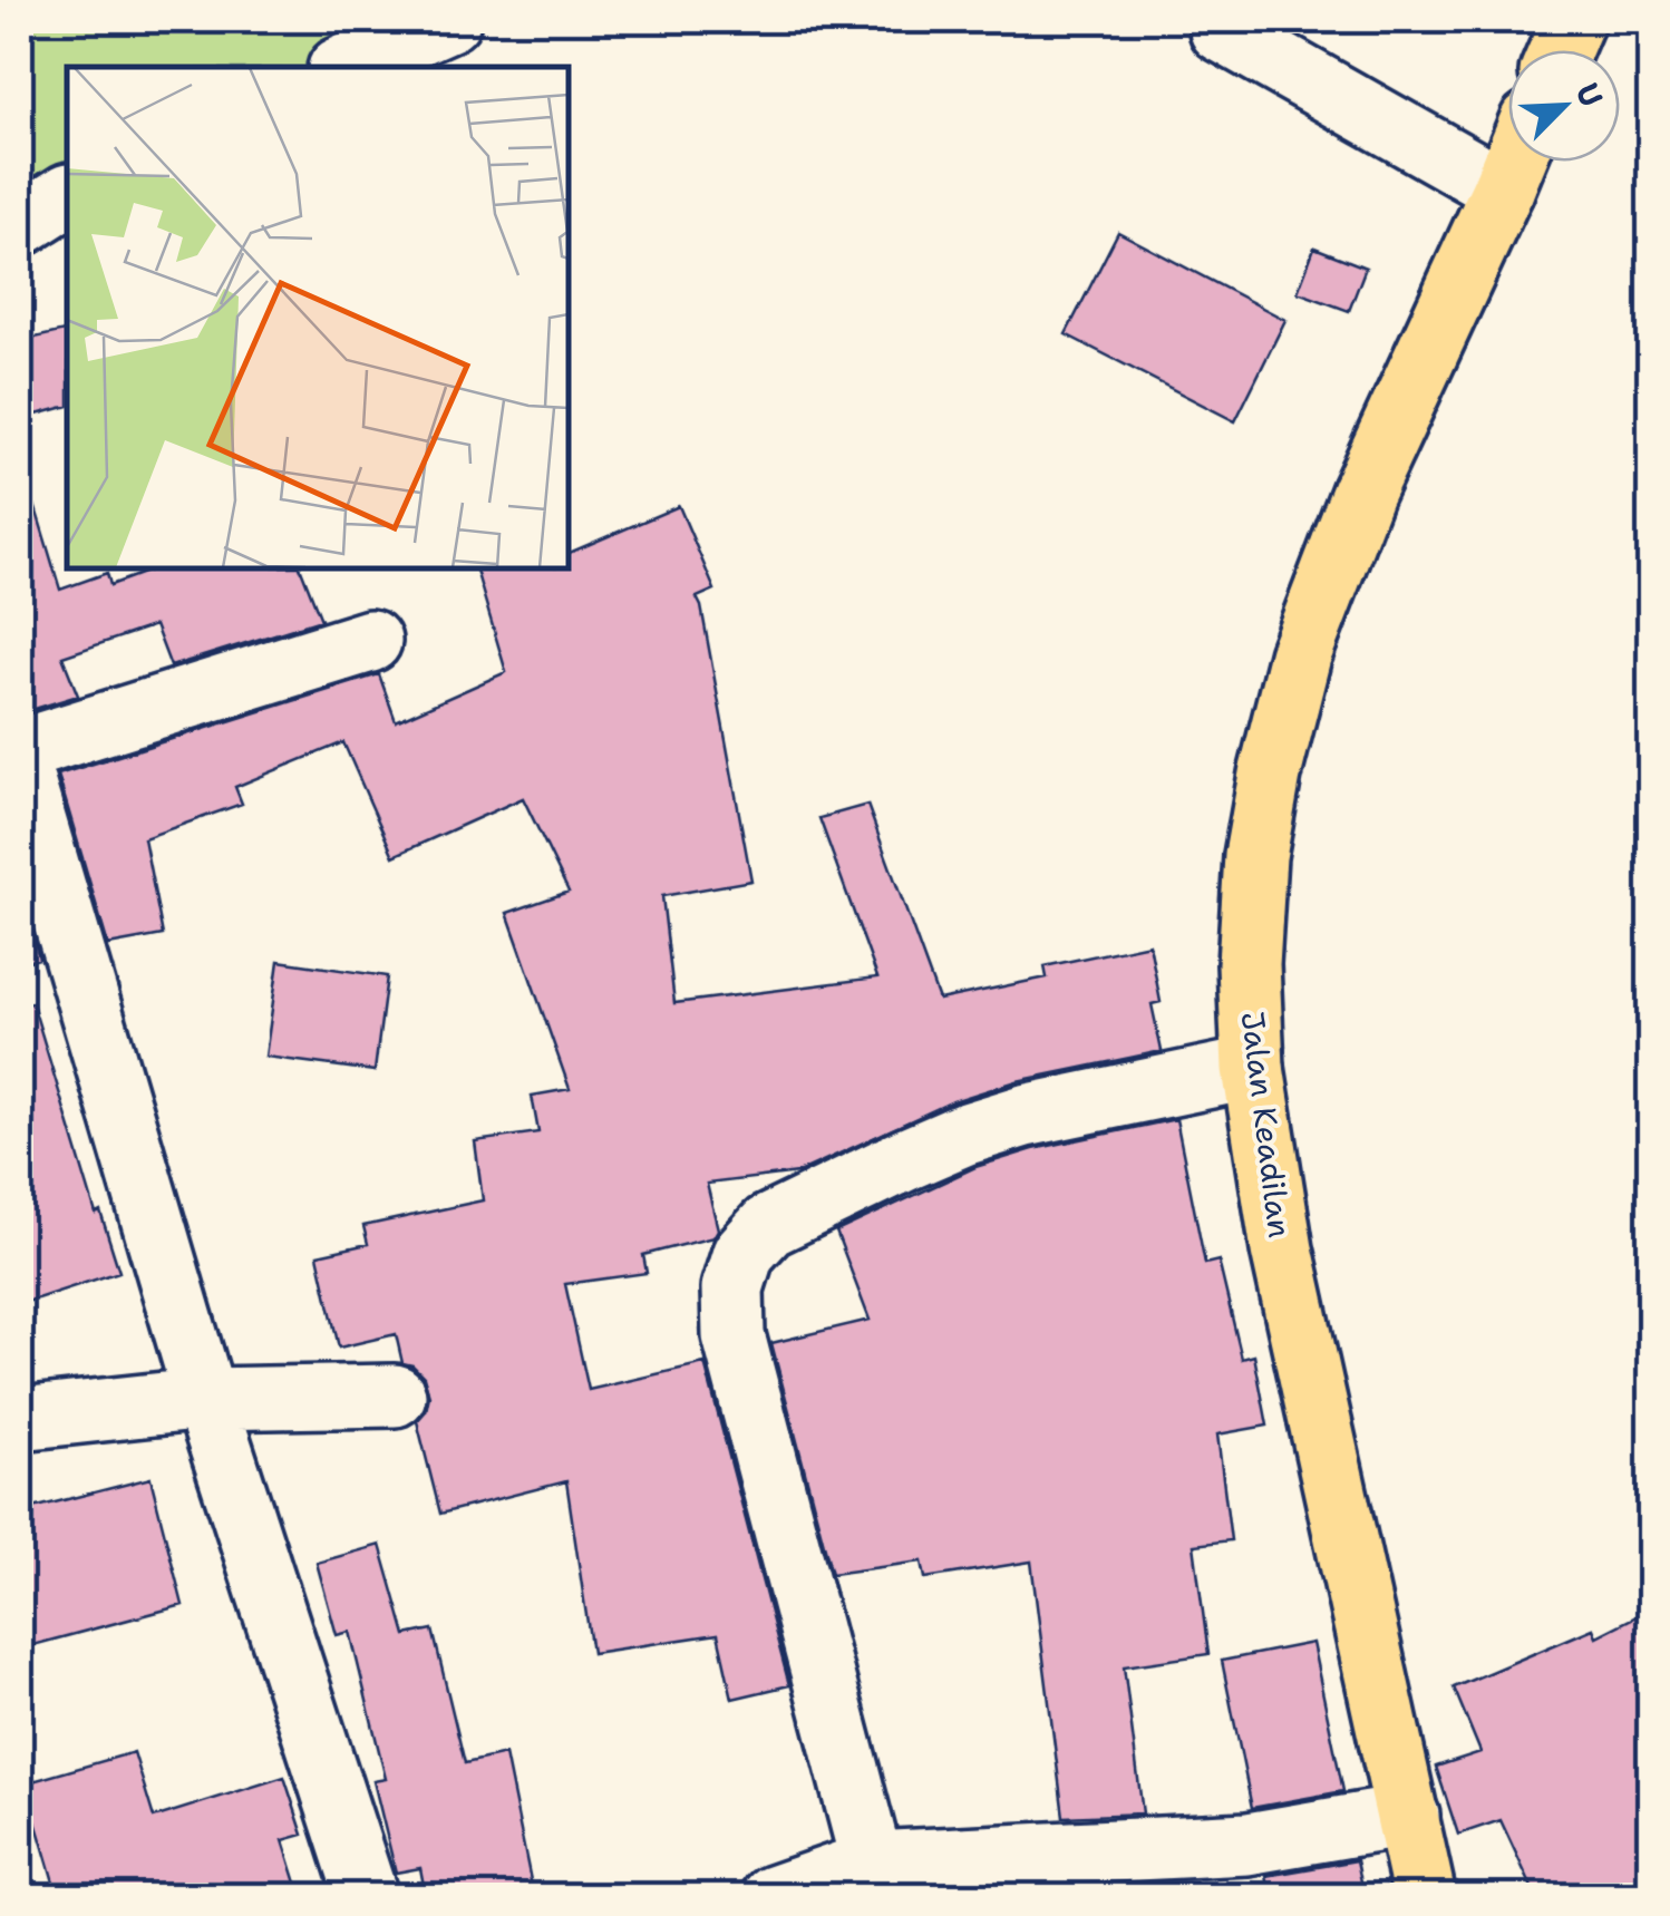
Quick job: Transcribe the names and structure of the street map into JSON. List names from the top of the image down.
{
  "streets": {
    "main road": ["Jalan Keadilan"]
  },
  "north": "top right"
}
